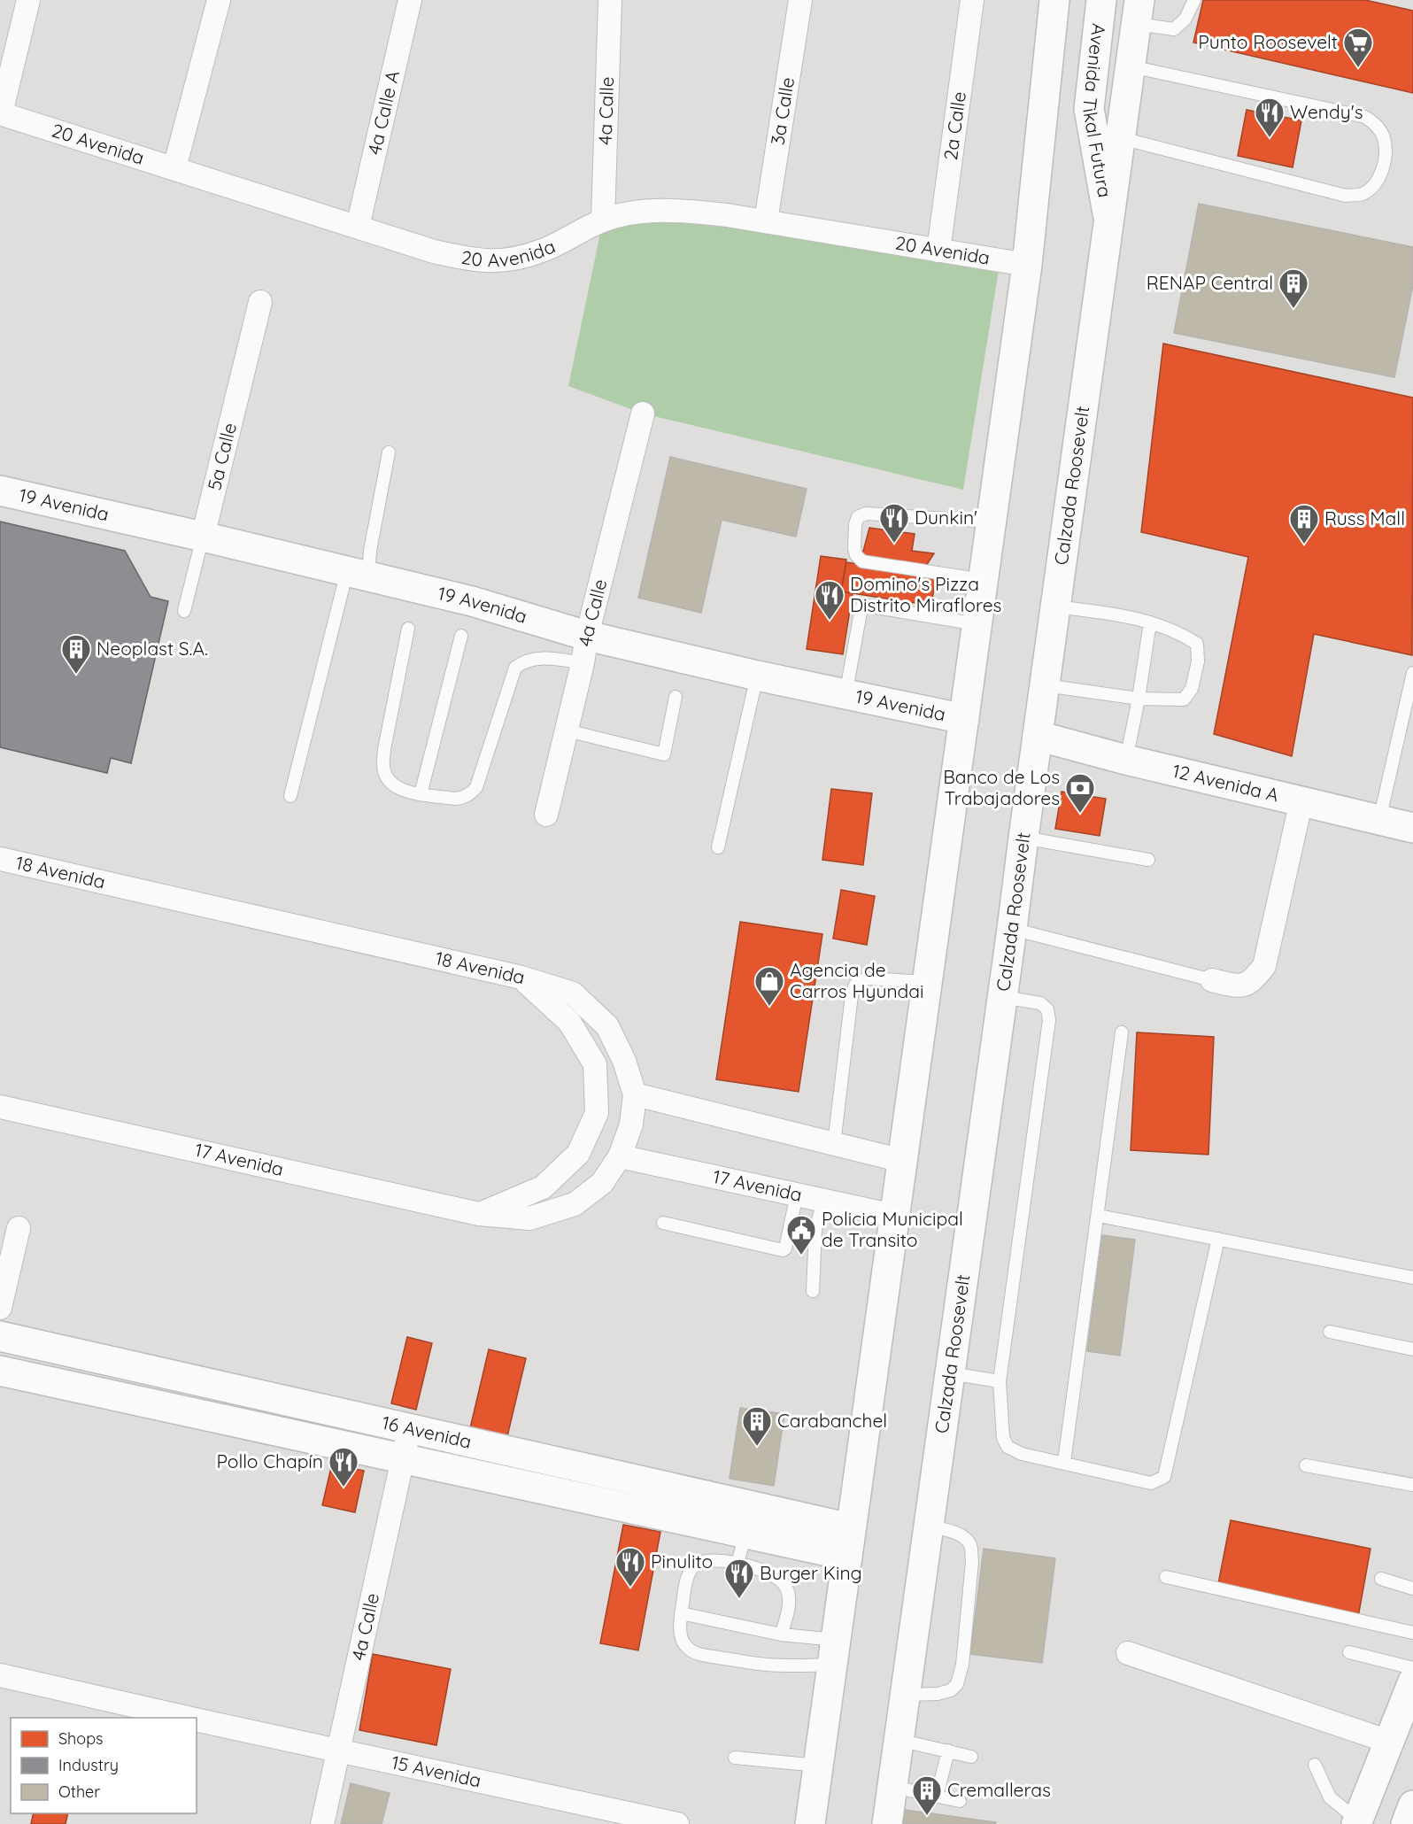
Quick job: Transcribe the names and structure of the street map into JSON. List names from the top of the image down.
{
  "streets": {
    "main road": [
      "Avenida Tikal Futura",
      "Calzada Roosevelt",
      "19 Avenida",
      "12 Avenida A",
      "16 Avenida"
    ],
    "street": [
      "4a Calle",
      "3a Calle",
      "4a Calle A",
      "2a Calle",
      "20 Avenida",
      "5a Calle",
      "18 Avenida",
      "17 Avenida",
      "15 Avenida"
    ]
  },
  "crossings": [
    ["4a Calle", "20 Avenida"],
    ["4a Calle", "19 Avenida"],
    ["4a Calle", "16 Avenida"],
    ["4a Calle", "15 Avenida"],
    ["3a Calle", "20 Avenida"],
    ["Avenida Tikal Futura", "Calzada Roosevelt"],
    ["4a Calle A", "20 Avenida"],
    ["2a Calle", "20 Avenida"],
    ["5a Calle", "19 Avenida"],
    ["Calzada Roosevelt", "12 Avenida A"],
    ["18 Avenida", "17 Avenida"]
  ],
  "places": {
    "supermarket": ["Punto Roosevelt"],
    "restaurant": [
      "Wendy's",
      "Dunkin'",
      "Domino's Pizza Distrito Miraflores",
      "Pollo Chapín",
      "Pinulito",
      "Burger King"
    ],
    "building": [
      "RENAP Central",
      "Russ Mall",
      "Neoplast S.A.",
      "Carabanchel",
      "Cremalleras"
    ],
    "bank": ["Banco de Los Trabajadores"],
    "shop": ["Agencia de Carros Hyundai"],
    "public building": ["Policia Municipal de Transito"]
  },
  "legend": ["Shops", "Industry", "Other"]
}
